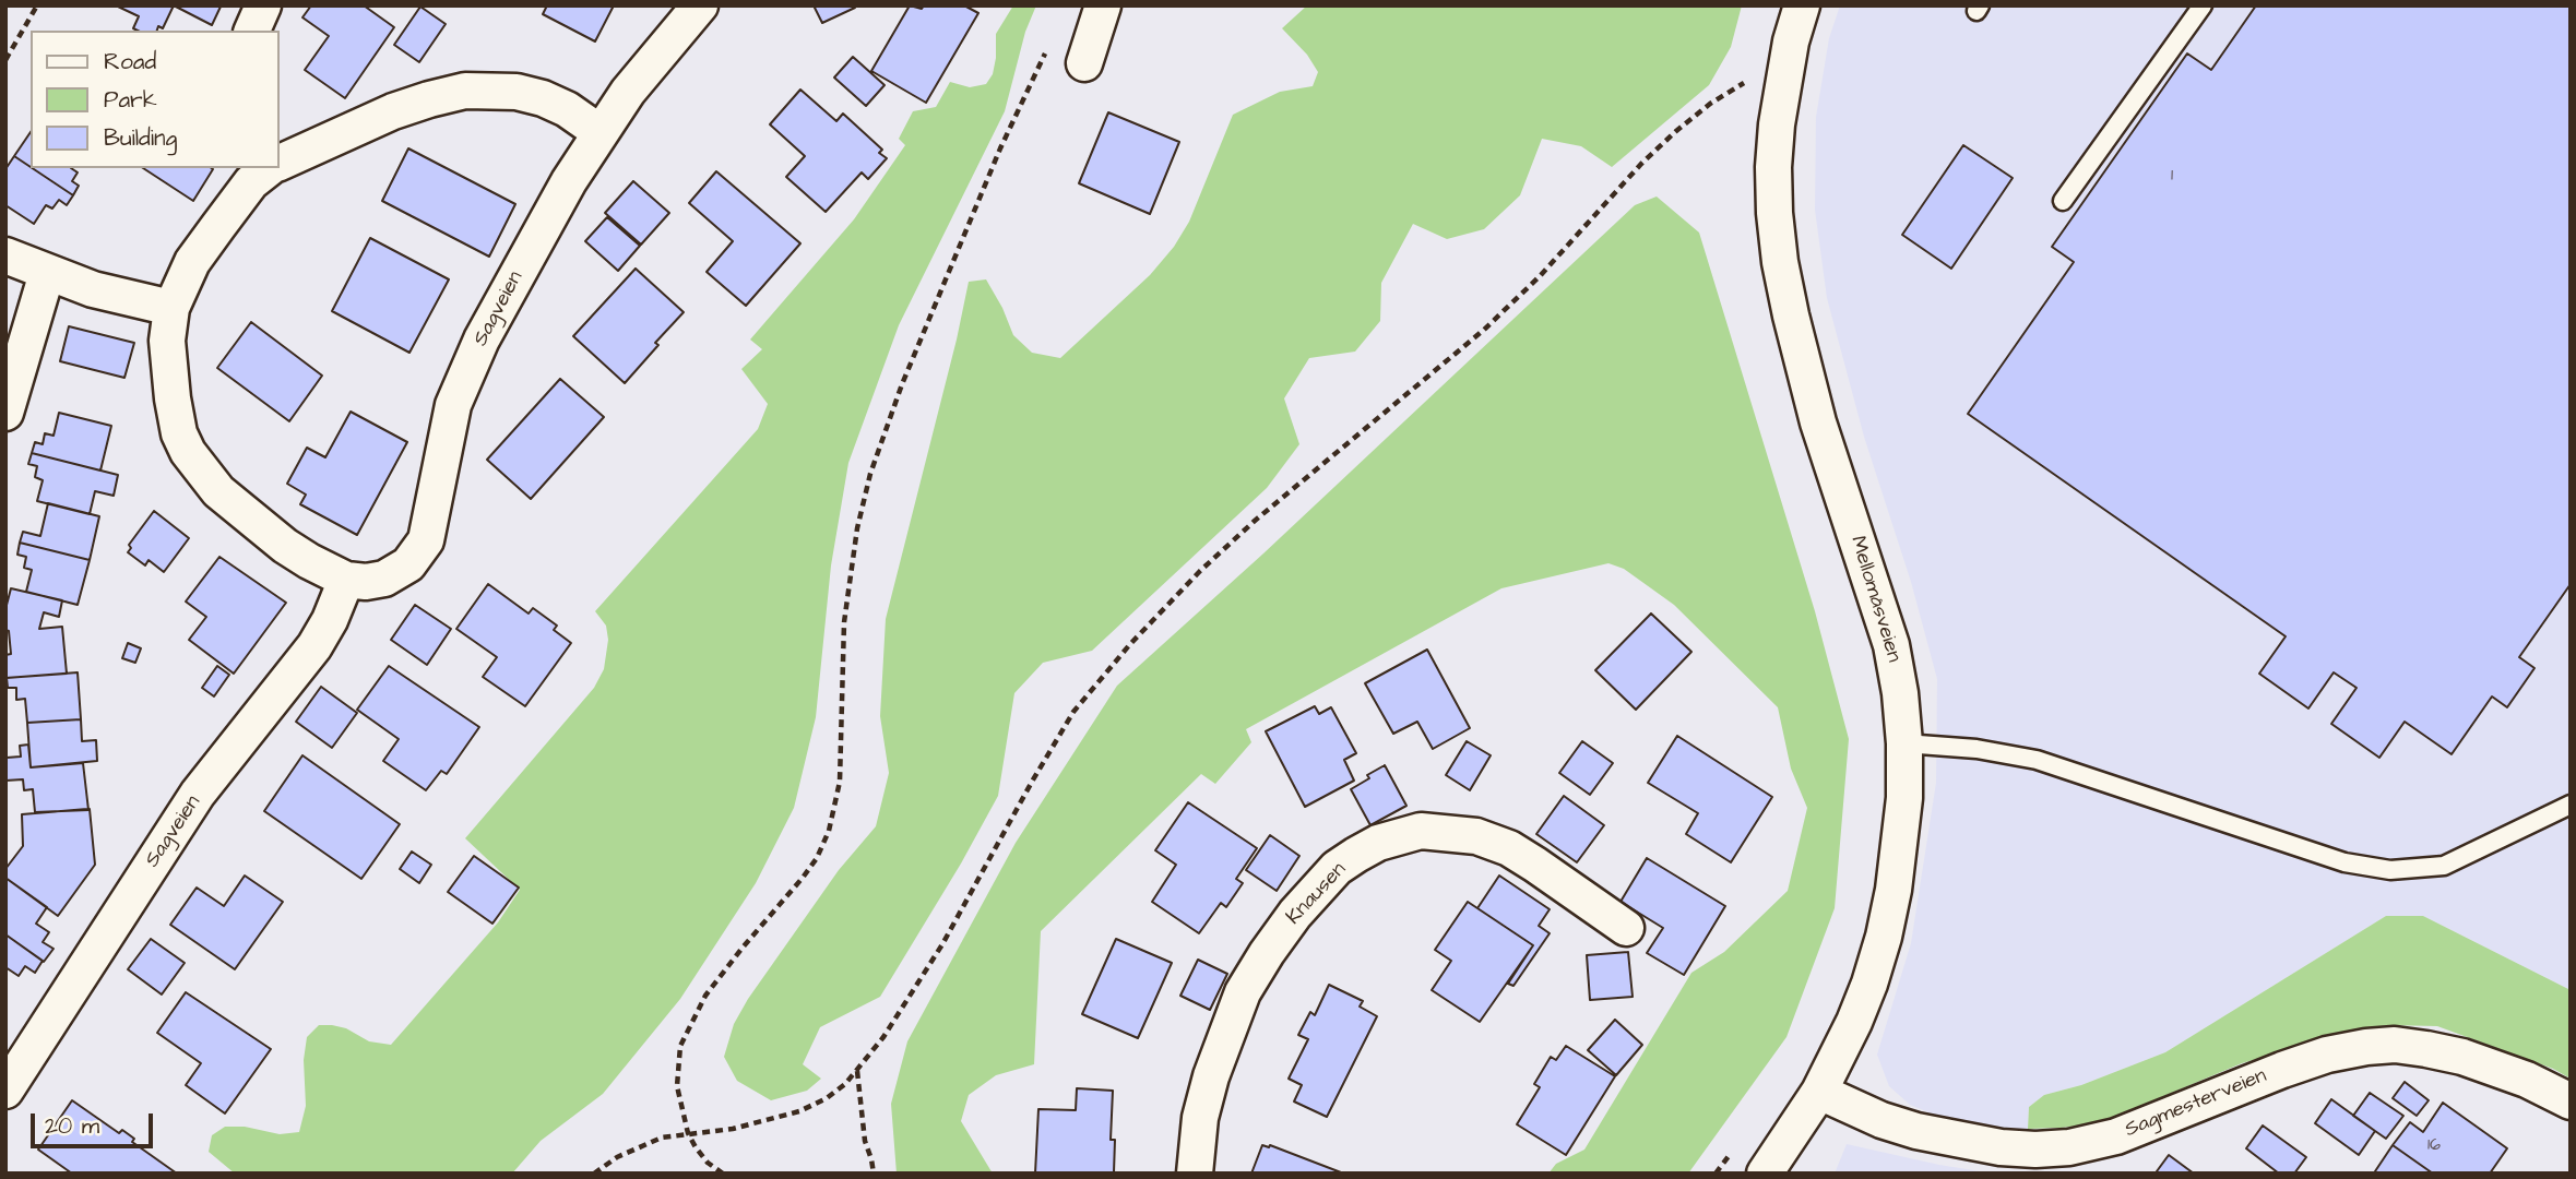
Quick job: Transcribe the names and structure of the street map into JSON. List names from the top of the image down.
{
  "streets": {
    "street": [
      "Sagveien",
      "Mellomåsveien",
      "Knausen",
      "Sagmesterveien"
    ]
  },
  "crossings": [
    ["Mellomåsveien", "Sagmesterveien"]
  ],
  "house_numbers": ["1", "16"],
  "legend": ["Road", "Park", "Building"],
  "scale_bar": "20 m"
}
